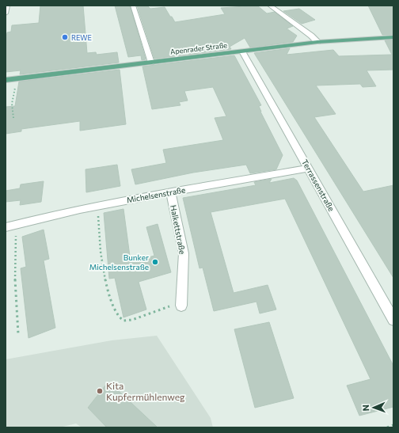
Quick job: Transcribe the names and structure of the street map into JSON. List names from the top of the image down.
{
  "streets": {
    "main road": ["Apenrader Straße"],
    "street": ["Terrassenstraße", "Michelsenstraße", "Halkettstraße"]
  },
  "crossings": [
    ["Apenrader Straße", "Terrassenstraße"],
    ["Terrassenstraße", "Michelsenstraße"],
    ["Michelsenstraße", "Halkettstraße"]
  ],
  "places": ["REWE", "Bunker Michelsenstraße", "Kita Kupfermühlenweg"],
  "north": "left"
}
